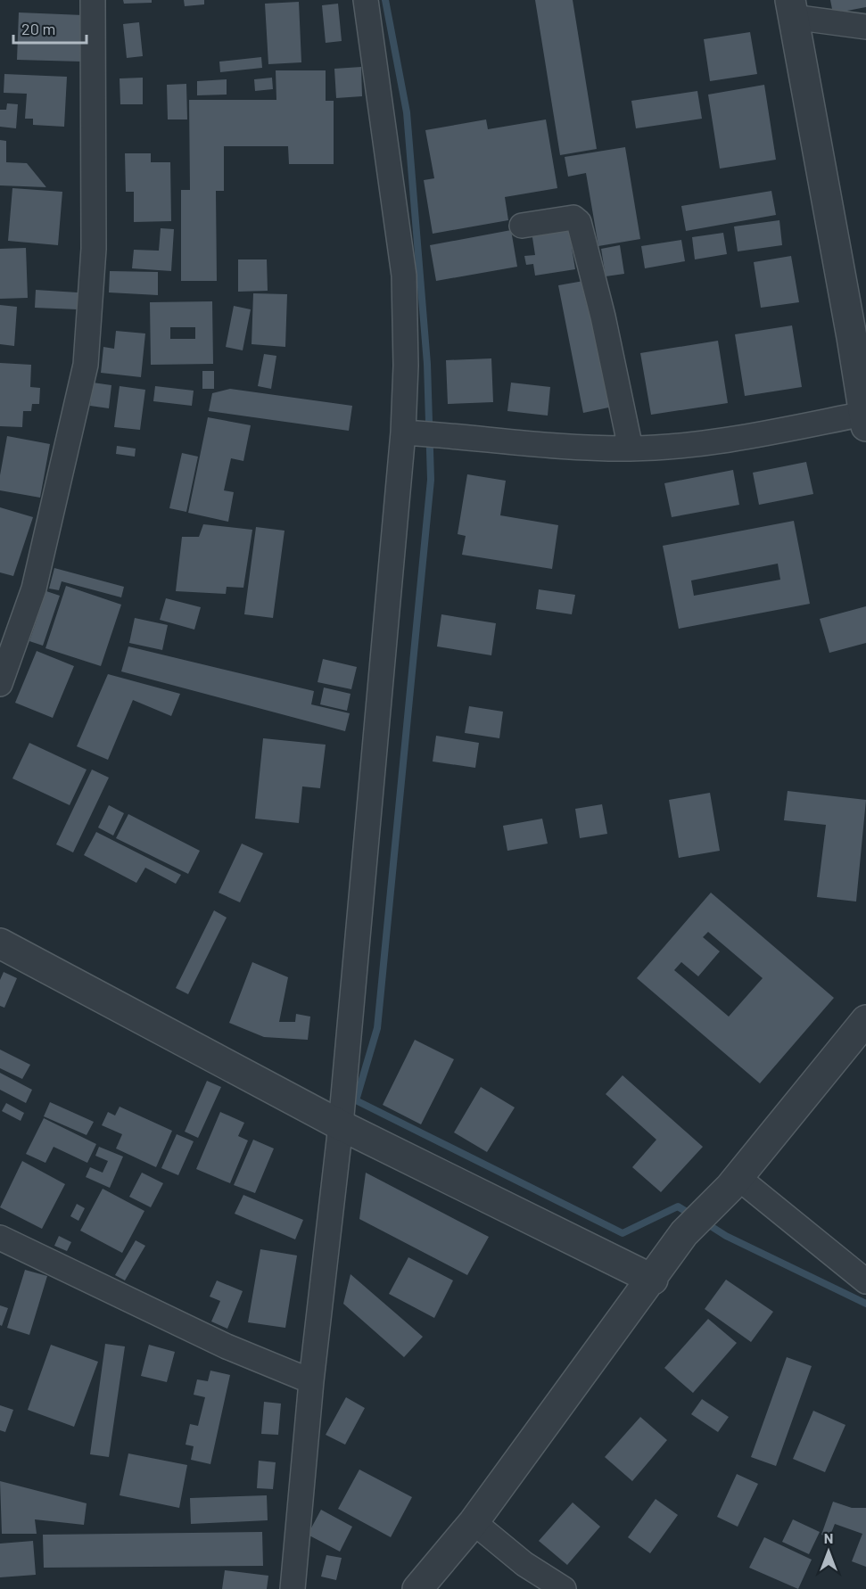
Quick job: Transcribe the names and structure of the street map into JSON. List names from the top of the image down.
{
  "scale_bar": "20 m",
  "north": "top"
}
